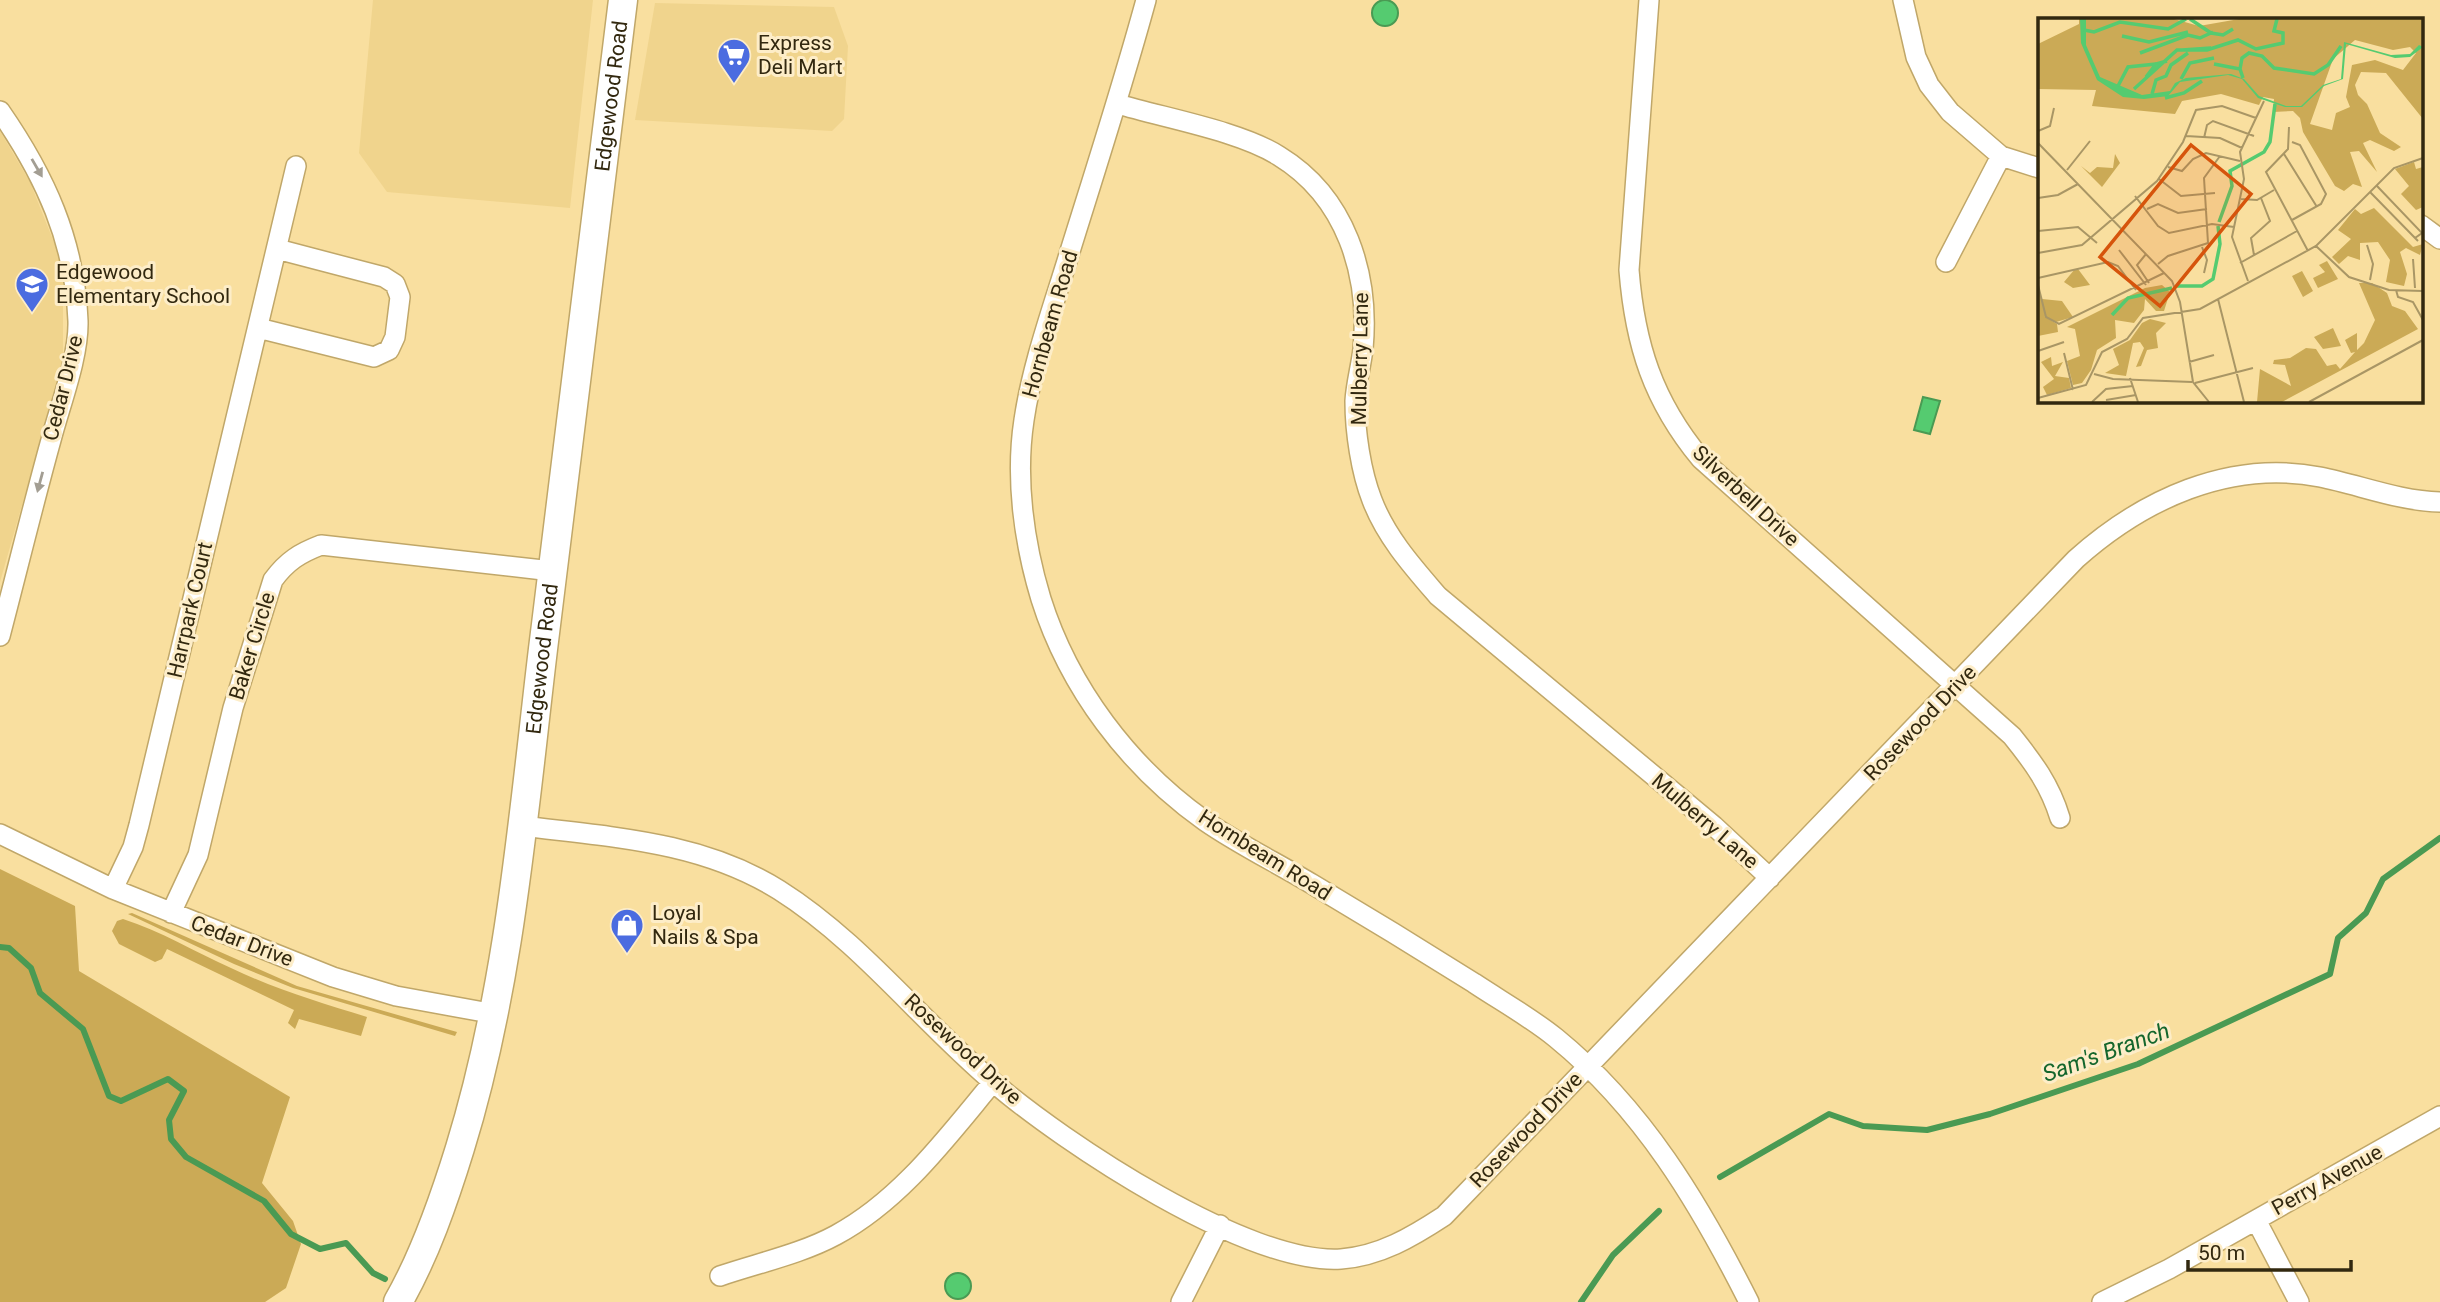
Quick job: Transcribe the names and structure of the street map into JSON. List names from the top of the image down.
{
  "streets": {
    "main road": ["Edgewood Road"],
    "street": [
      "Hornbeam Road",
      "Mulberry Lane",
      "Cedar Drive",
      "Silverbell Drive",
      "Harrpark Court",
      "Baker Circle",
      "Rosewood Drive",
      "Perry Avenue"
    ]
  },
  "crossings": [
    ["Edgewood Road", "Cedar Drive"],
    ["Edgewood Road", "Baker Circle"],
    ["Edgewood Road", "Rosewood Drive"],
    ["Hornbeam Road", "Mulberry Lane"],
    ["Hornbeam Road", "Rosewood Drive"],
    ["Mulberry Lane", "Rosewood Drive"],
    ["Cedar Drive", "Harrpark Court"],
    ["Cedar Drive", "Baker Circle"],
    ["Silverbell Drive", "Rosewood Drive"]
  ],
  "one_way": ["Cedar Drive"],
  "water": ["Sam's Branch"],
  "places": {
    "supermarket": ["Express Deli Mart"],
    "school or university": ["Edgewood Elementary School"],
    "shop": ["Loyal Nails & Spa"]
  },
  "scale_bar": "50 m"
}
